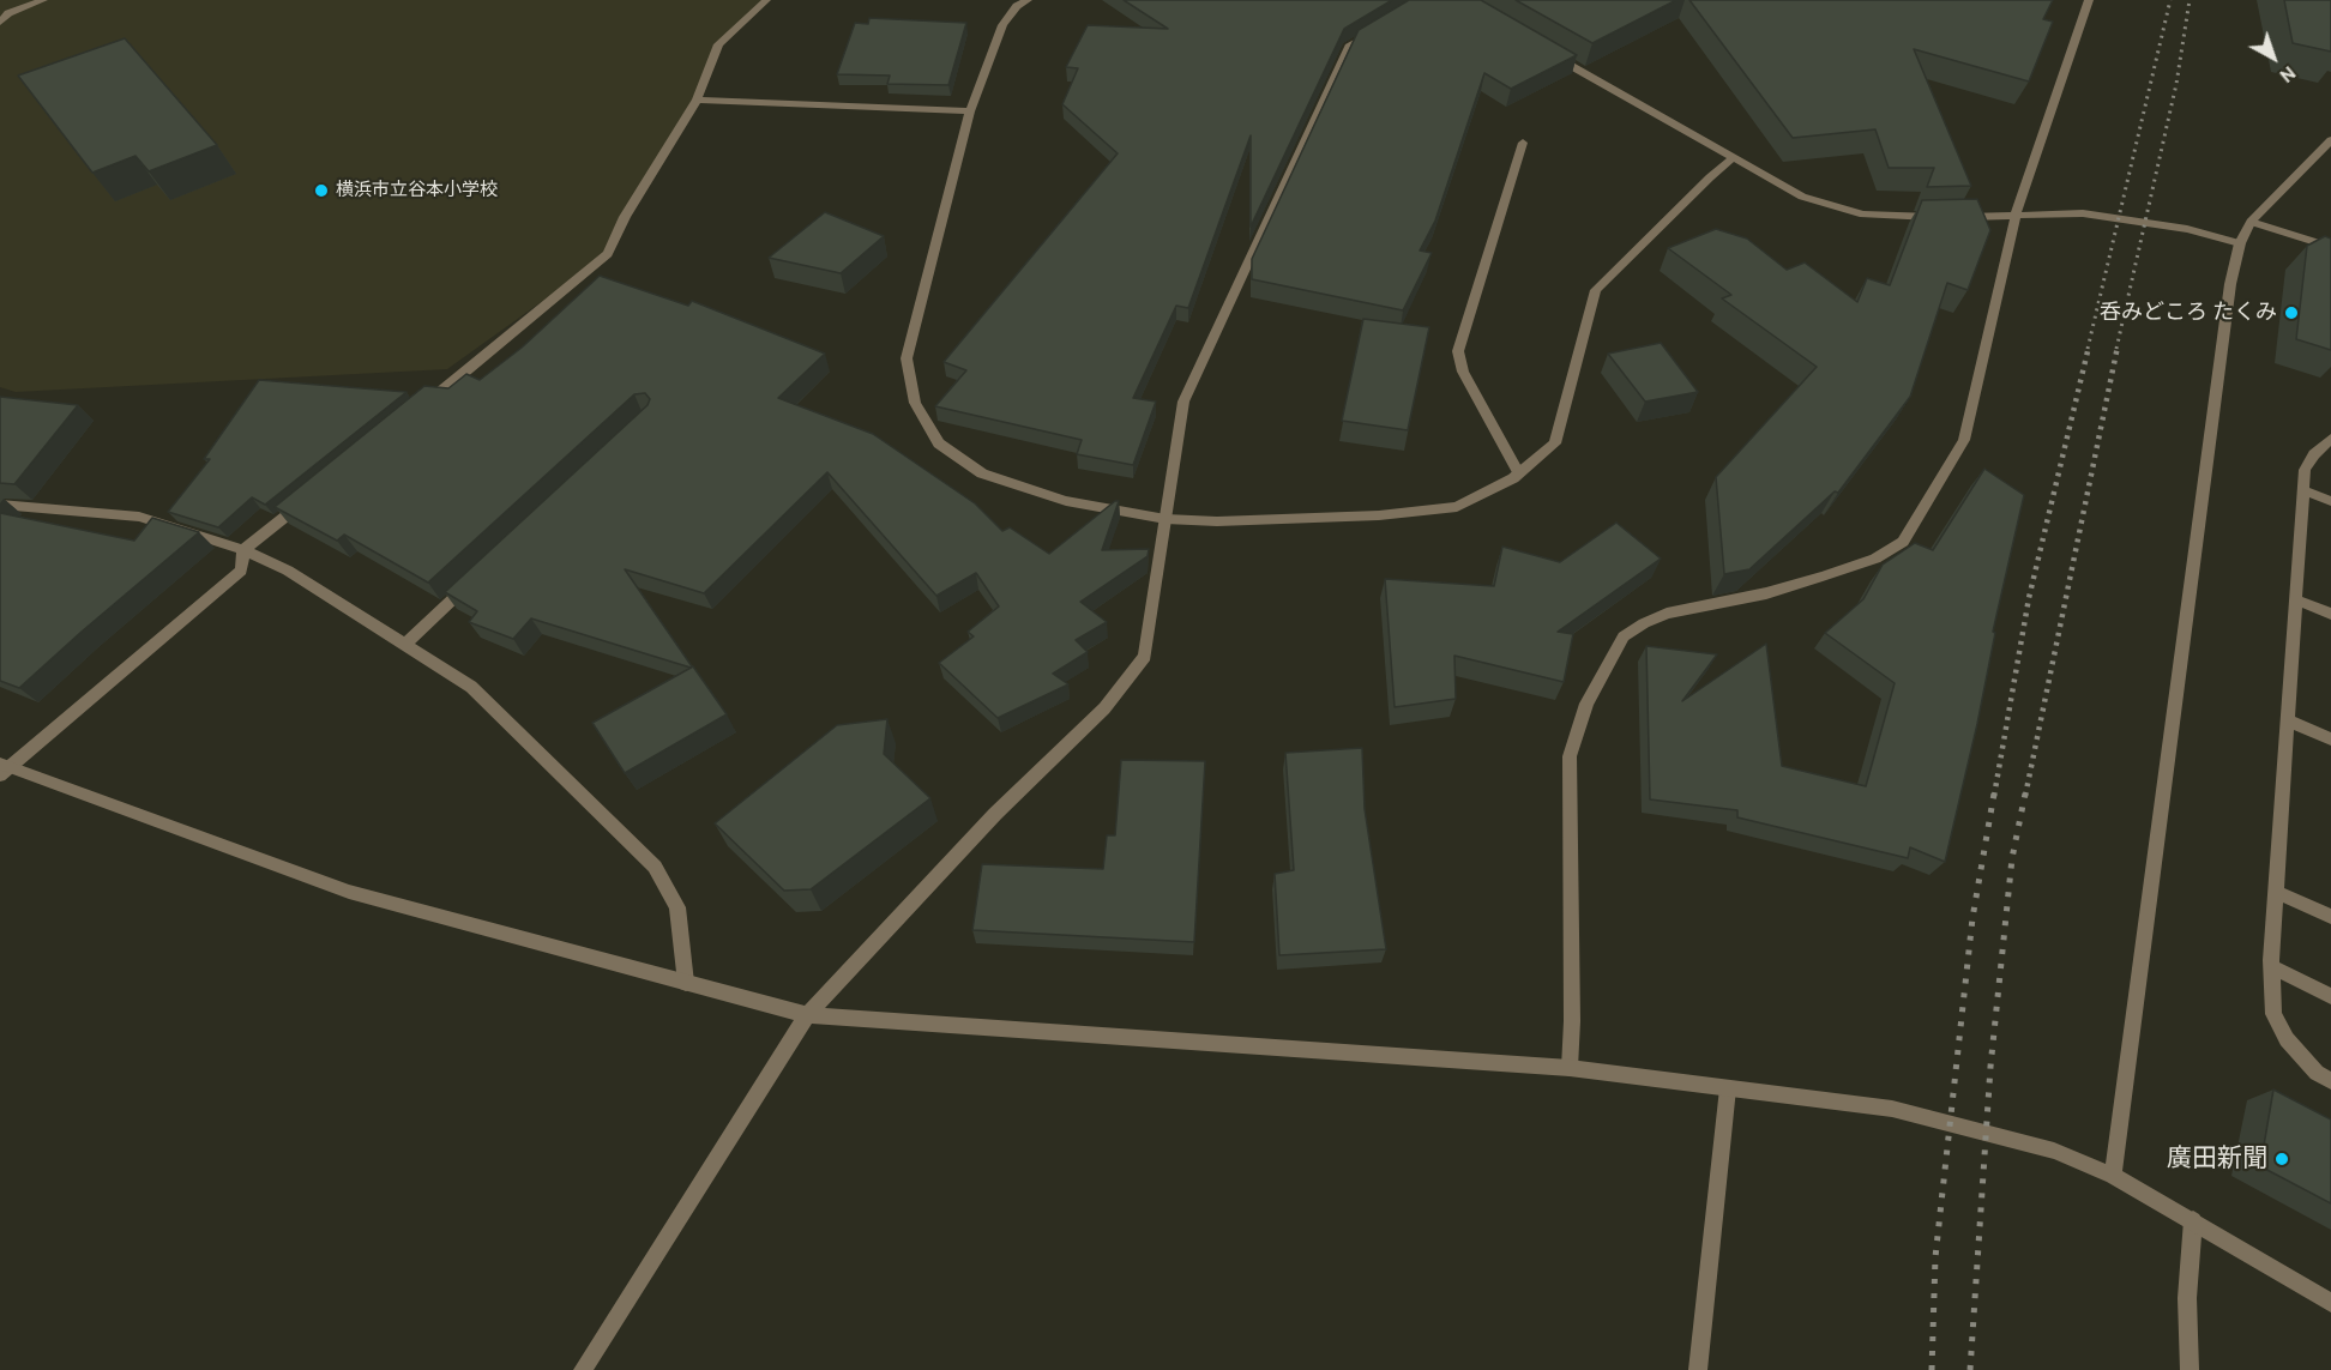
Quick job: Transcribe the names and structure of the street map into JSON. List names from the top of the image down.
{
  "places": ["横浜市立谷本小学校", "呑みどころ たくみ", "廣田新聞"],
  "north": "bottom right"
}
